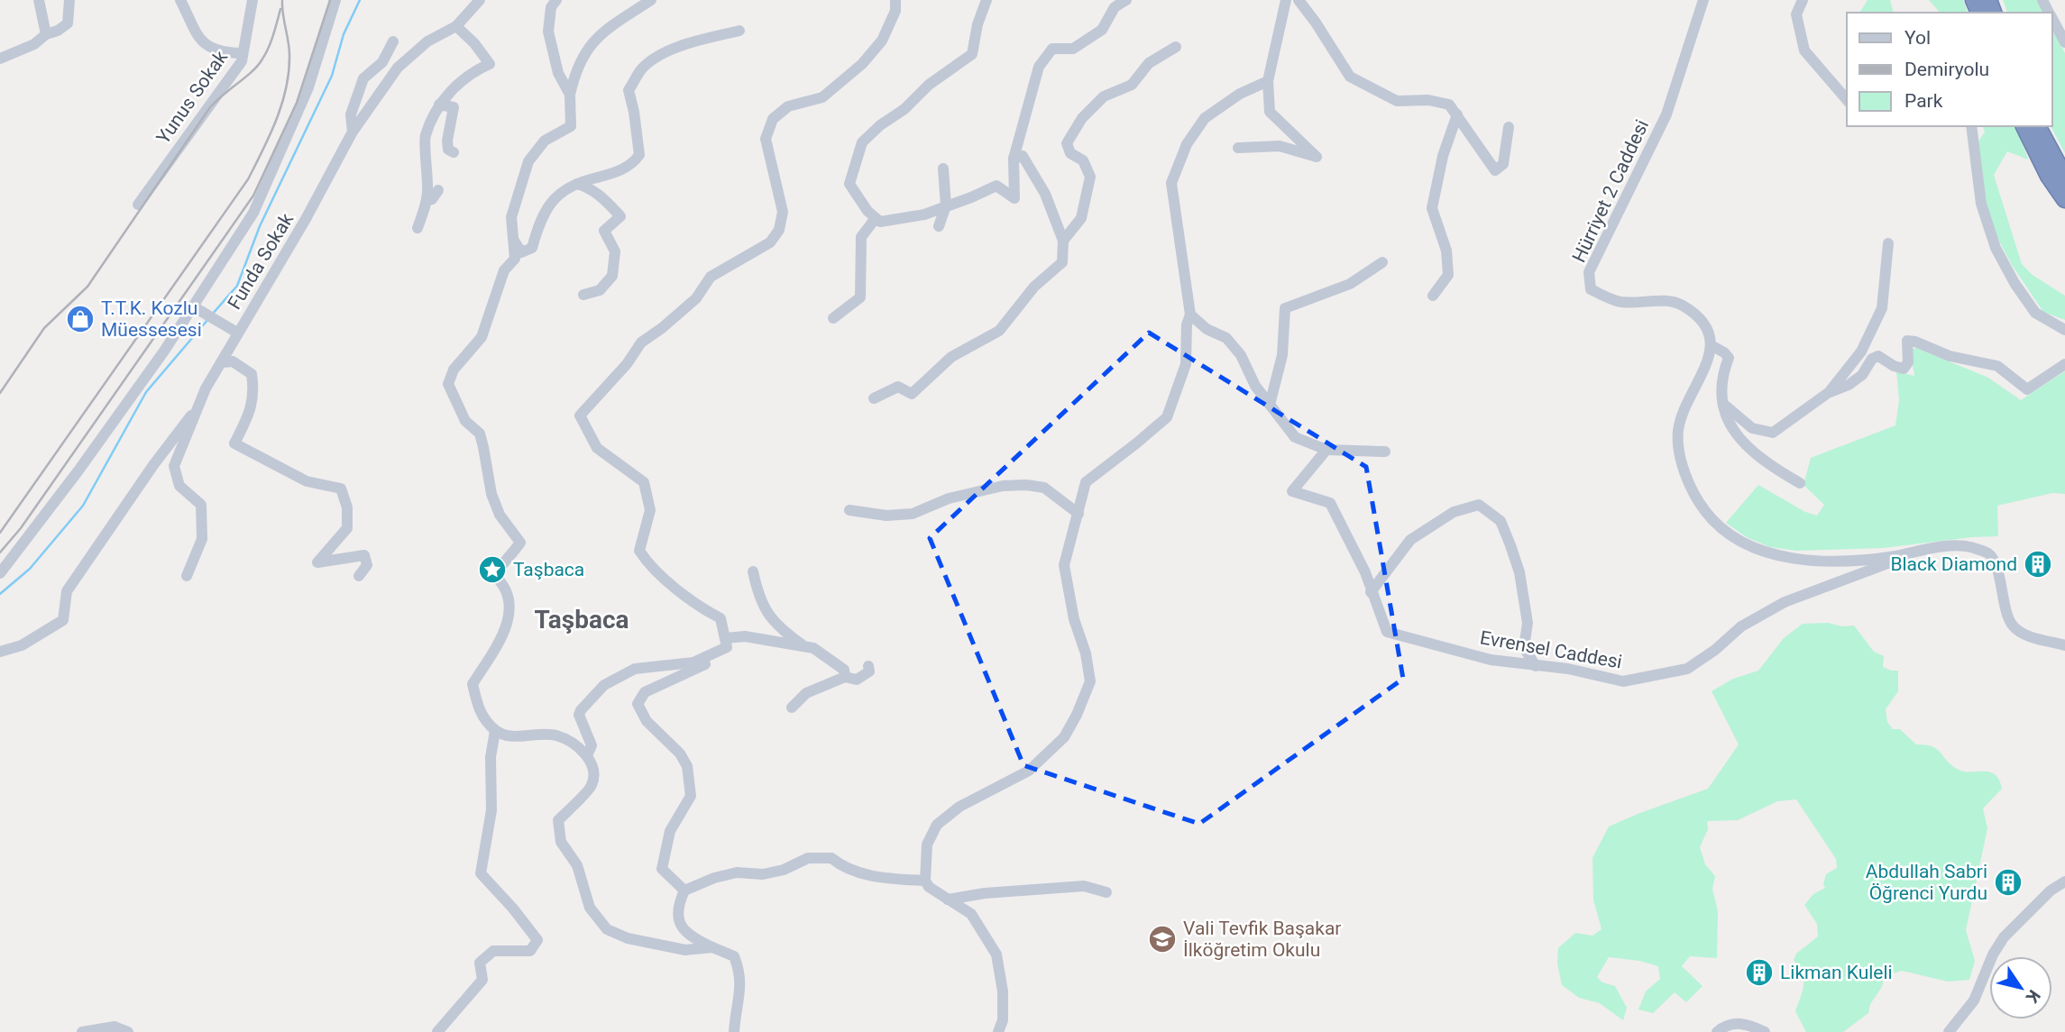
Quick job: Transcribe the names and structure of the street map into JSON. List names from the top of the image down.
{
  "streets": {
    "street": [
      "Yunus Sokak",
      "Hürriyet 2 Caddesi",
      "Funda Sokak",
      "Evrensel Caddesi"
    ]
  },
  "districts": ["Taşbaca"],
  "places": {
    "shop": ["T.T.K. Kozlu Müessesesi"],
    "building": ["Black Diamond", "Abdullah Sabri Öğrenci Yurdu", "Likman Kuleli"],
    "place": ["Taşbaca"],
    "school or university": ["Vali Tevfik Başakar İlköğretim Okulu"]
  },
  "legend": ["Yol", "Demiryolu", "Park"],
  "north": "bottom right"
}
